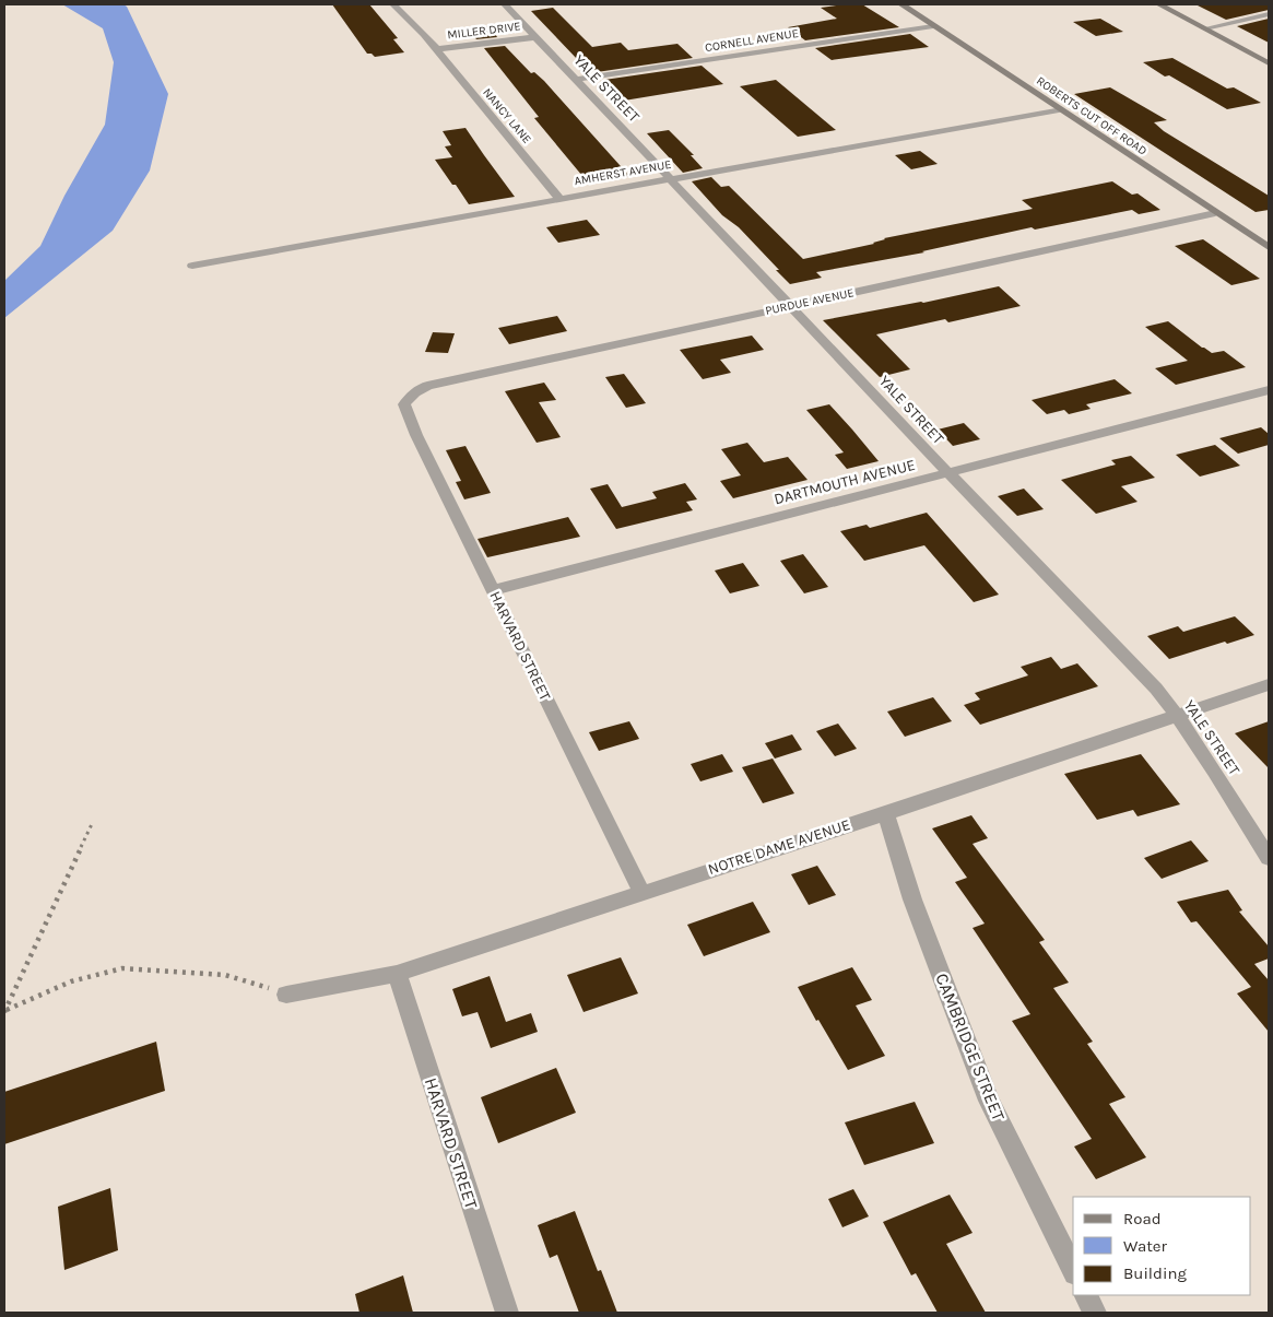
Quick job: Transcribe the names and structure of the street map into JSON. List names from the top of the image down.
{
  "streets": {
    "street": [
      "MILLER DRIVE",
      "CORNELL AVENUE",
      "YALE STREET",
      "NANCY LANE",
      "ROBERTS CUT OFF ROAD",
      "AMHERST AVENUE",
      "PURDUE AVENUE",
      "DARTMOUTH AVENUE",
      "HARVARD STREET",
      "NOTRE DAME AVENUE",
      "CAMBRIDGE STREET"
    ]
  },
  "crossings": [
    ["MILLER DRIVE", "YALE STREET"],
    ["MILLER DRIVE", "NANCY LANE"],
    ["CORNELL AVENUE", "YALE STREET"],
    ["CORNELL AVENUE", "ROBERTS CUT OFF ROAD"],
    ["YALE STREET", "AMHERST AVENUE"],
    ["YALE STREET", "PURDUE AVENUE"],
    ["YALE STREET", "DARTMOUTH AVENUE"],
    ["YALE STREET", "NOTRE DAME AVENUE"],
    ["NANCY LANE", "AMHERST AVENUE"],
    ["ROBERTS CUT OFF ROAD", "AMHERST AVENUE"],
    ["ROBERTS CUT OFF ROAD", "PURDUE AVENUE"],
    ["PURDUE AVENUE", "HARVARD STREET"],
    ["DARTMOUTH AVENUE", "HARVARD STREET"],
    ["HARVARD STREET", "NOTRE DAME AVENUE"],
    ["NOTRE DAME AVENUE", "CAMBRIDGE STREET"]
  ],
  "legend": ["Road", "Water", "Building"]
}
